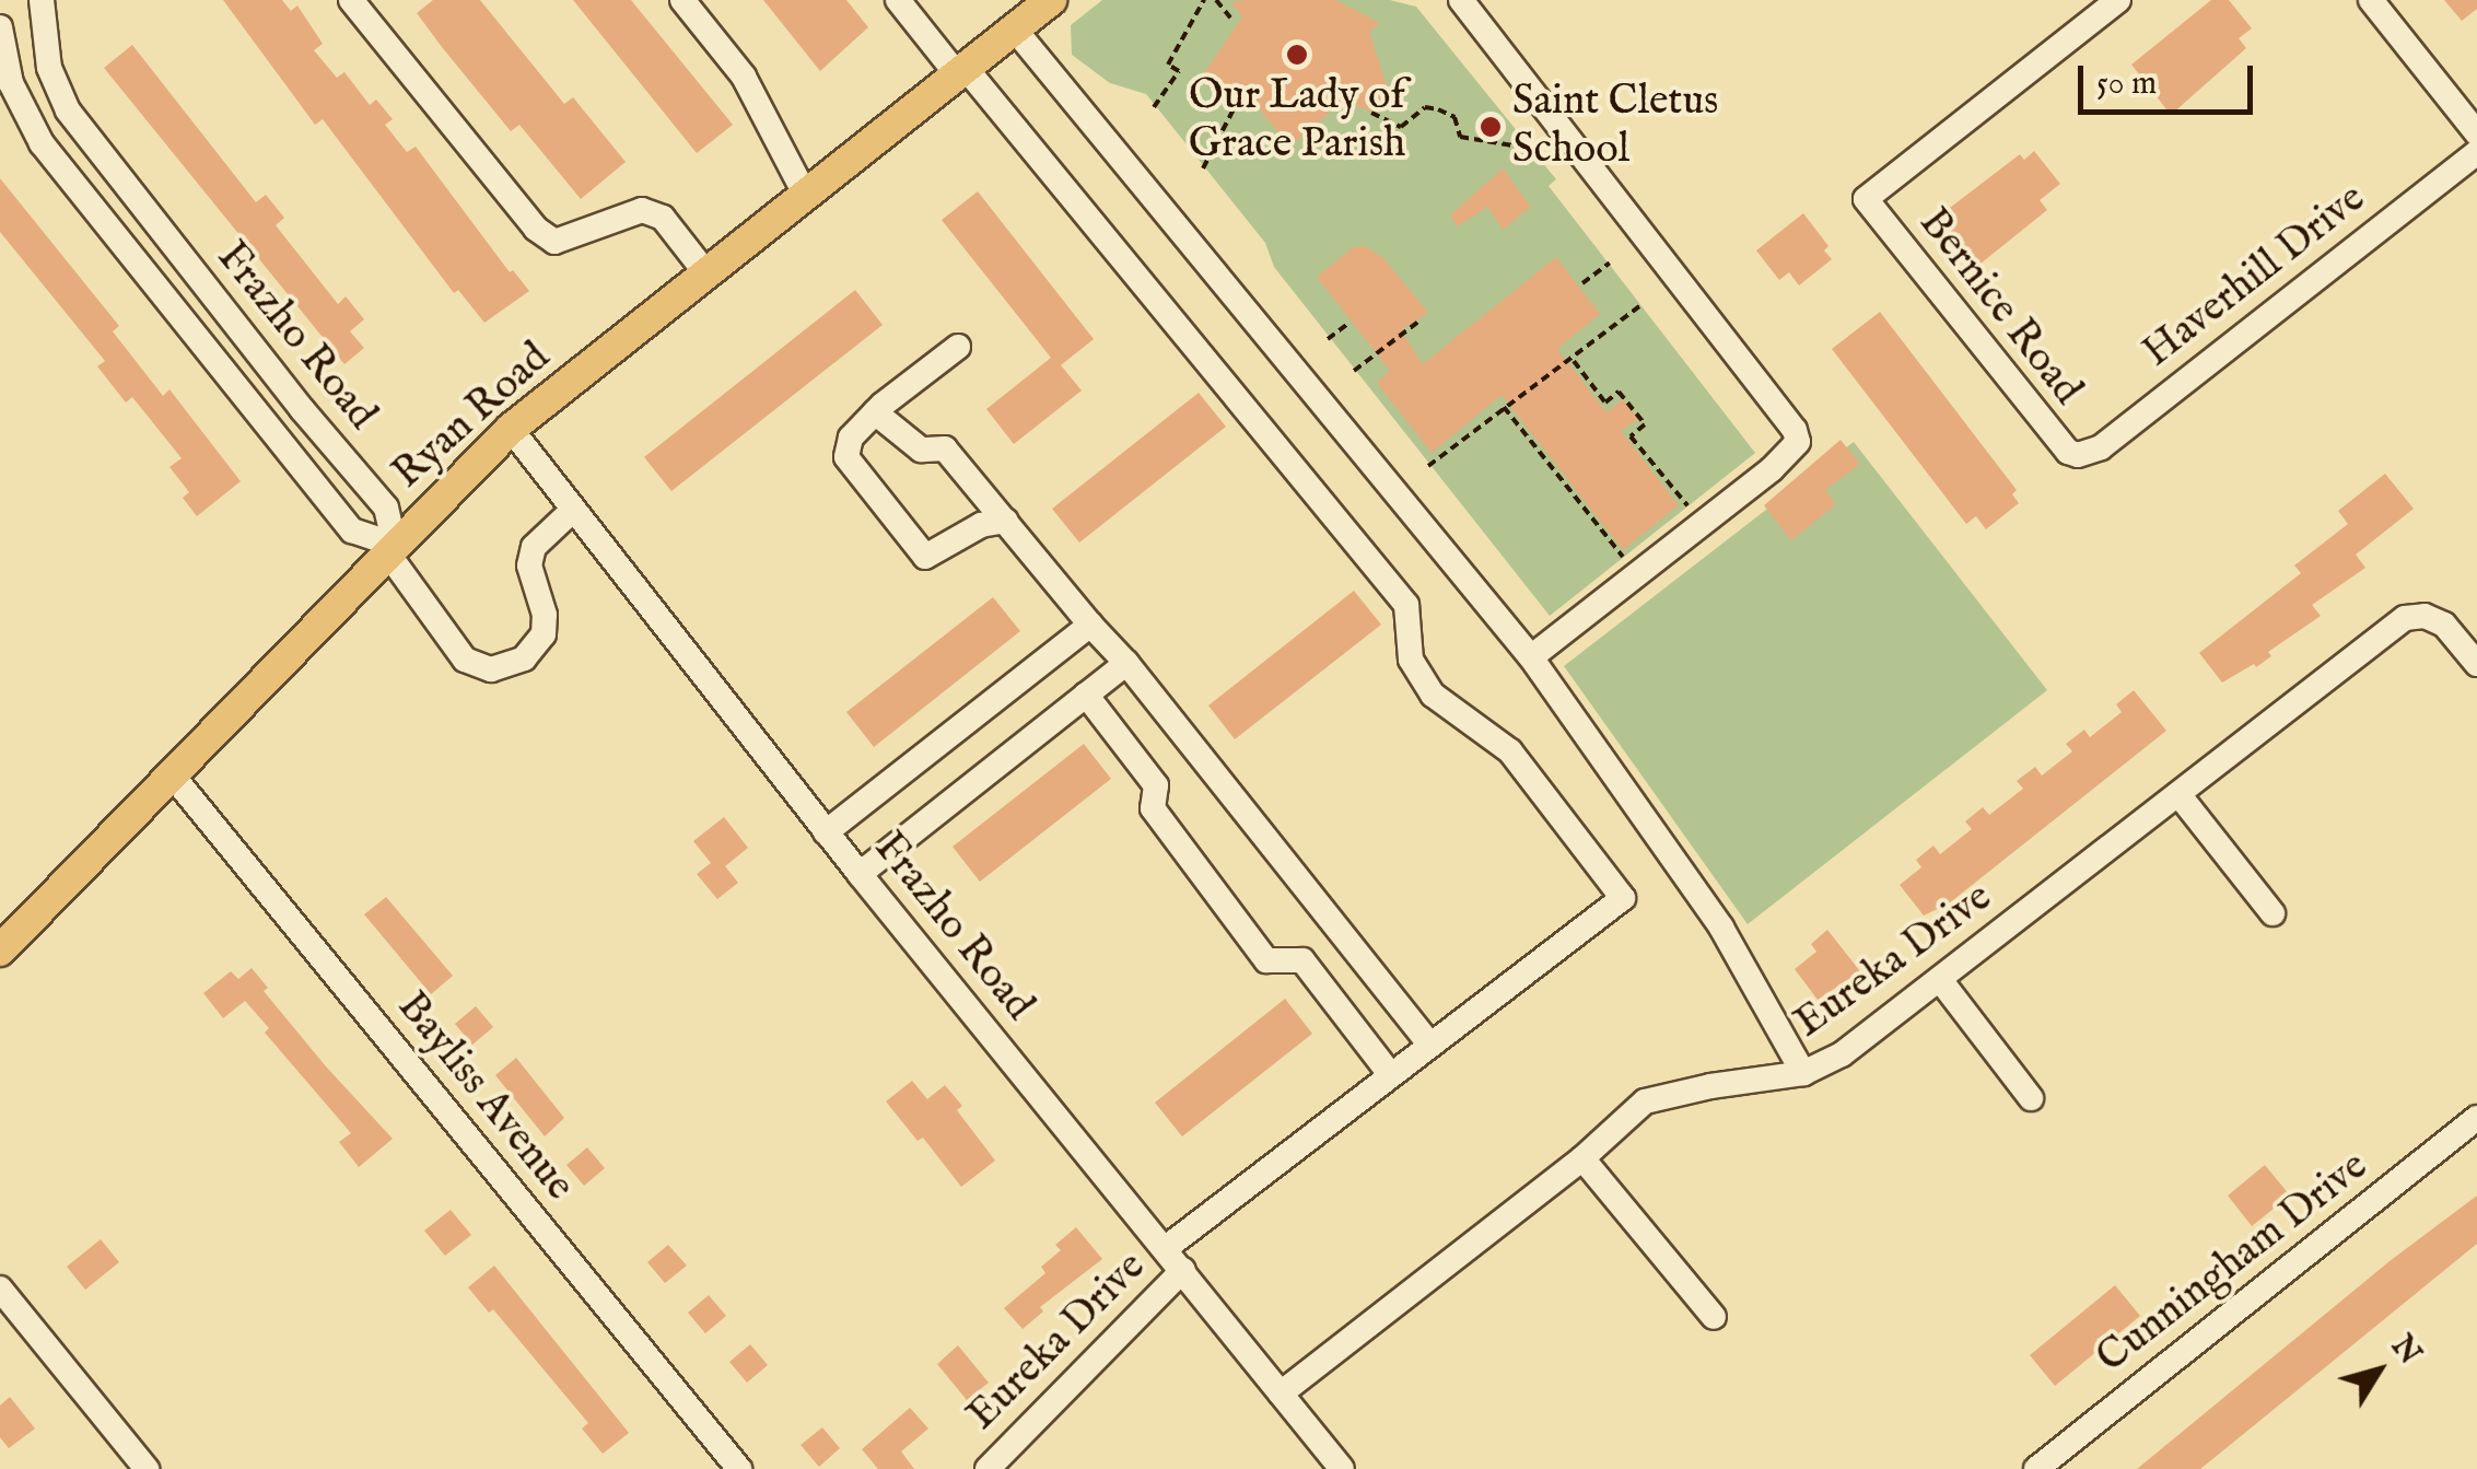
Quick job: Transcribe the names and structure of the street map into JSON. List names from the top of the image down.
{
  "streets": {
    "main road": ["Ryan Road"],
    "street": [
      "Haverhill Drive",
      "Bernice Road",
      "Frazho Road",
      "Eureka Drive",
      "Bayliss Avenue",
      "Cunningham Drive"
    ]
  },
  "crossings": [
    ["Haverhill Drive", "Bernice Road"],
    ["Frazho Road", "Ryan Road"],
    ["Frazho Road", "Eureka Drive"],
    ["Ryan Road", "Bayliss Avenue"]
  ],
  "places": ["Our Lady of Grace Parish", "Saint Cletus School"],
  "scale_bar": "50 m",
  "north": "top right"
}
